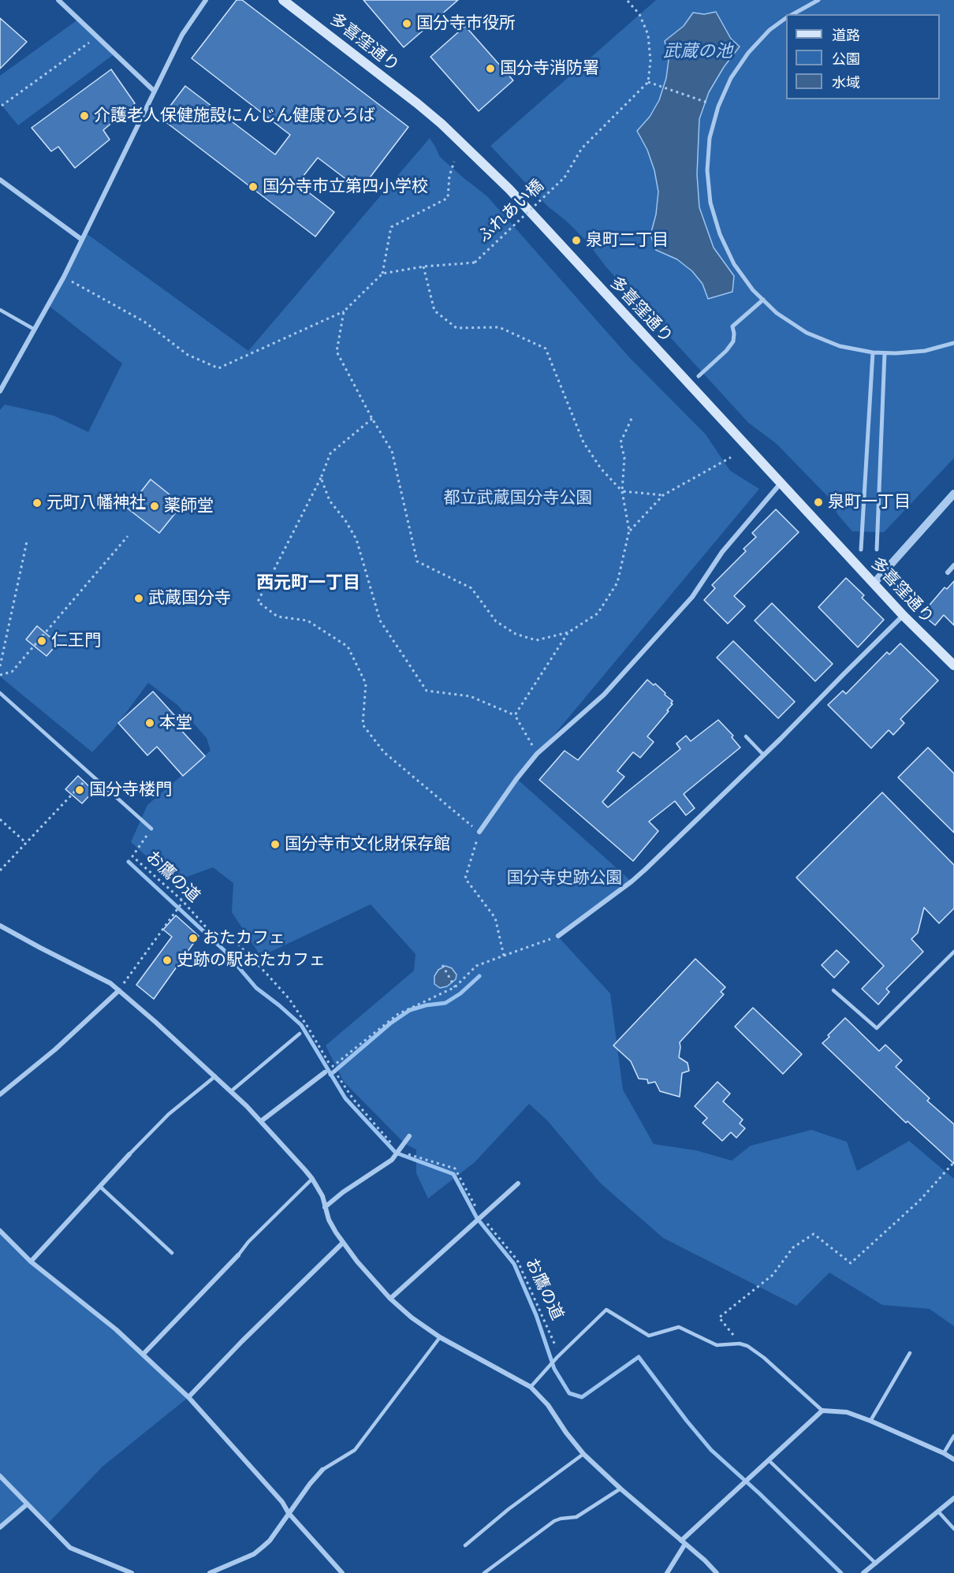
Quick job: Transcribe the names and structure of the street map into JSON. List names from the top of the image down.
{
  "streets": {
    "main road": ["多喜窪通り"],
    "lane": ["お鷹の道"],
    "path": ["ふれあい橋"]
  },
  "districts": ["西元町一丁目"],
  "water": ["武蔵の池"],
  "parks": ["都立武蔵国分寺公園", "国分寺史跡公園"],
  "places": [
    "国分寺市役所",
    "国分寺消防署",
    "介護老人保健施設にんじん健康ひろば",
    "国分寺市立第四小学校",
    "泉町二丁目",
    "泉町一丁目",
    "元町八幡神社",
    "薬師堂",
    "武蔵国分寺",
    "仁王門",
    "本堂",
    "国分寺楼門",
    "国分寺市文化財保存館",
    "おたカフェ",
    "史跡の駅おたカフェ"
  ],
  "legend": ["道路", "公園", "水域"]
}
